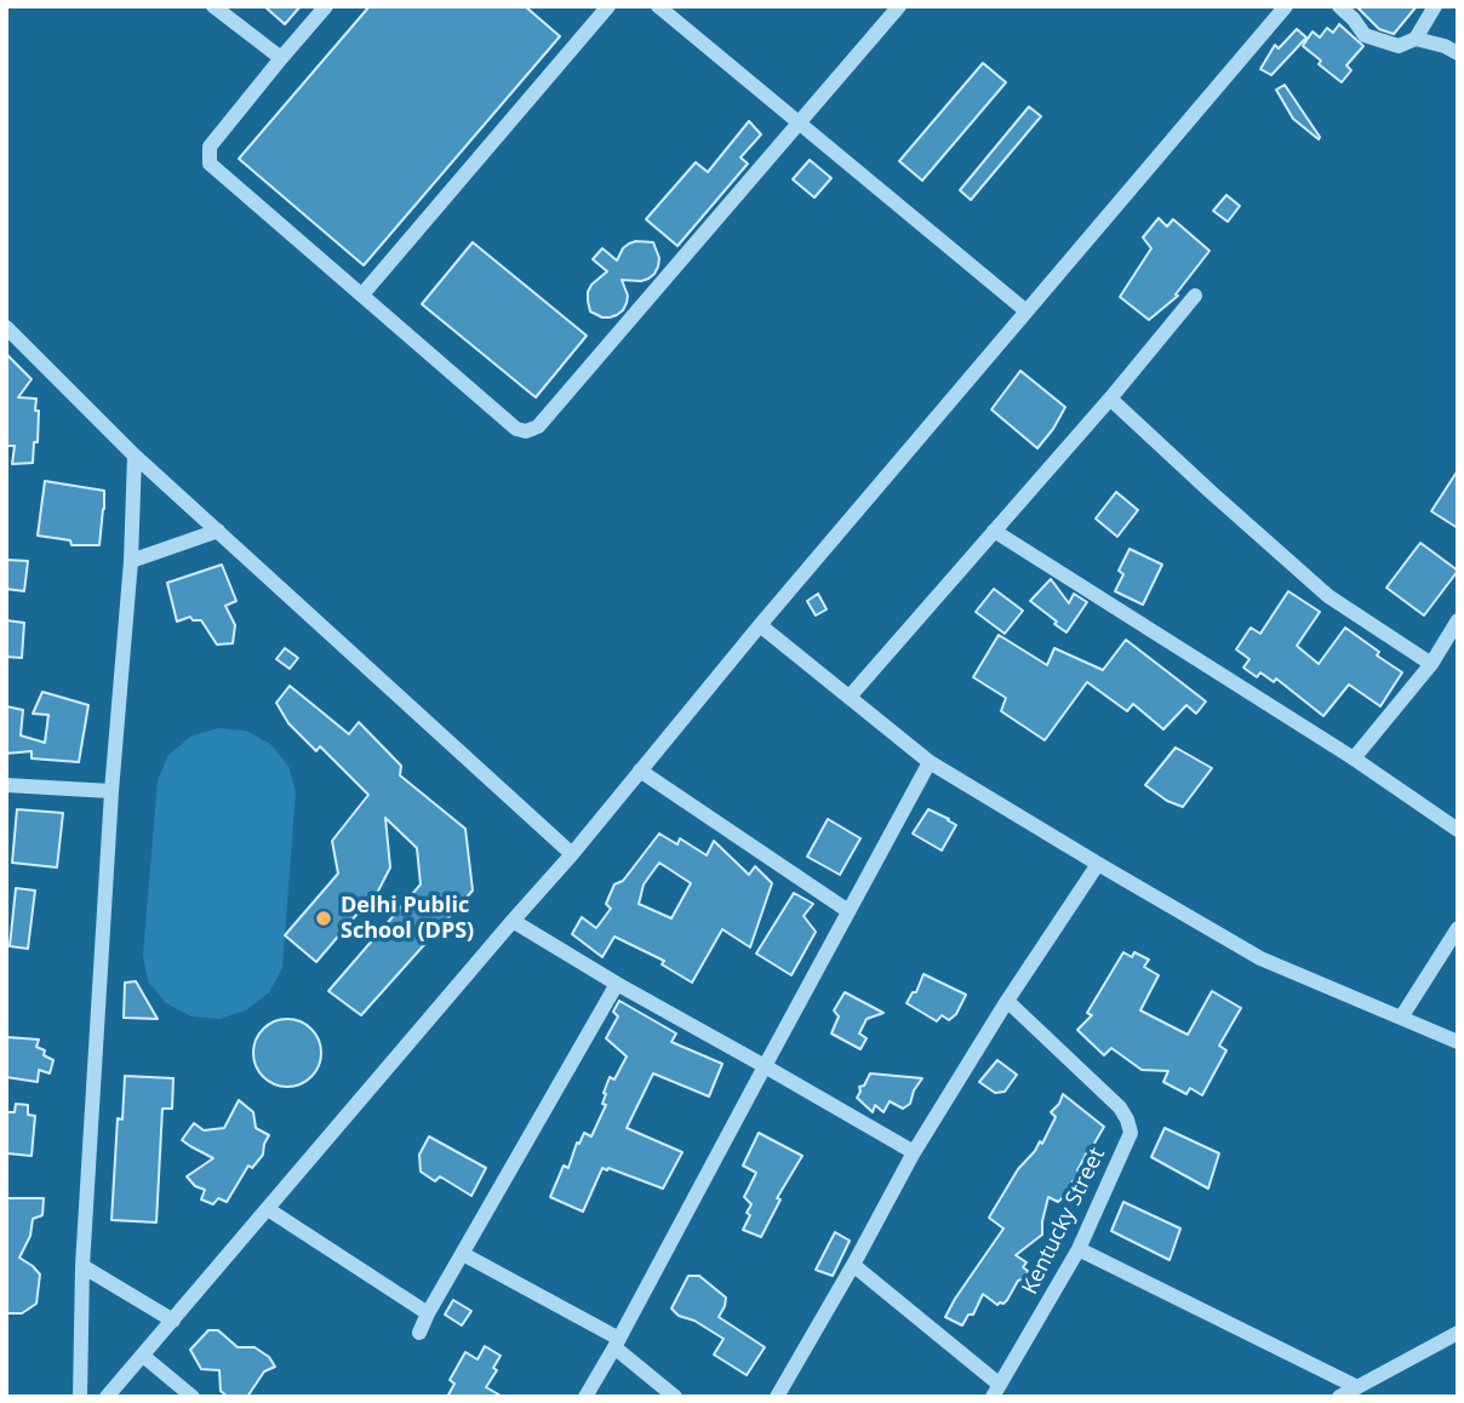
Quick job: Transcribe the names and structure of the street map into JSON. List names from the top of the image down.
{
  "streets": {
    "street": ["Kentucky Street"]
  },
  "places": ["Delhi Public School (DPS)"]
}
